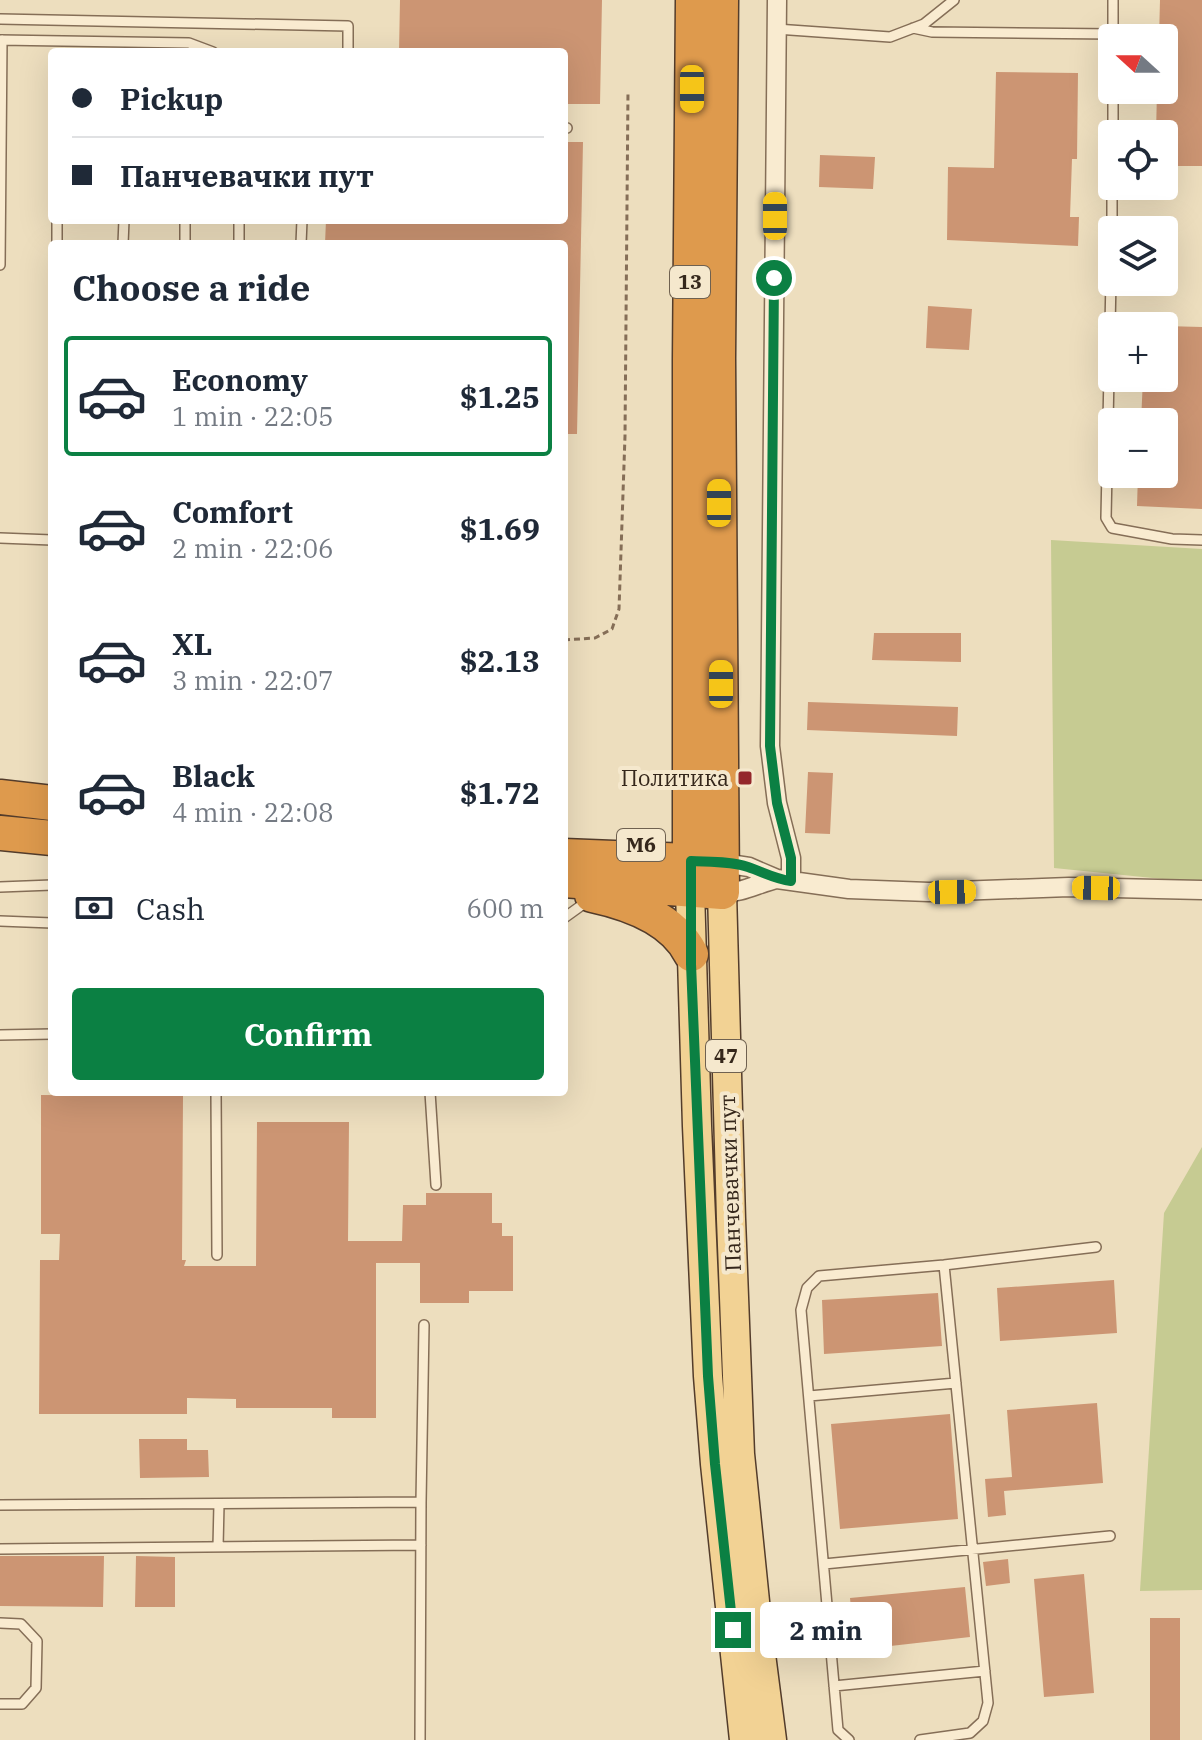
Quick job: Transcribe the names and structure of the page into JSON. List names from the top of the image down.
{
  "streets": {
    "highway": ["13", "M6", "Панчевачки пут"],
    "main road": ["47"]
  },
  "crossings": [
    ["M6", "Панчевачки пут"]
  ],
  "places": {
    "transit": ["Политика"]
  },
  "north": "left",
  "page": {
    "map_buttons": ["+", "−"],
    "banner": ["Pickup", "Панчевачки пут"],
    "heading": "Choose a ride",
    "list": [
      {
        "name": "Economy",
        "note": "1 min · 22:05",
        "value": "$1.25"
      },
      {
        "name": "Comfort",
        "note": "2 min · 22:06",
        "value": "$1.69"
      },
      {
        "name": "XL",
        "note": "3 min · 22:07",
        "value": "$2.13"
      },
      {
        "name": "Black",
        "note": "4 min · 22:08",
        "value": "$1.72"
      }
    ],
    "pay": ["Cash", "600 m"],
    "buttons": "Confirm",
    "bubble": "2 min"
  }
}
